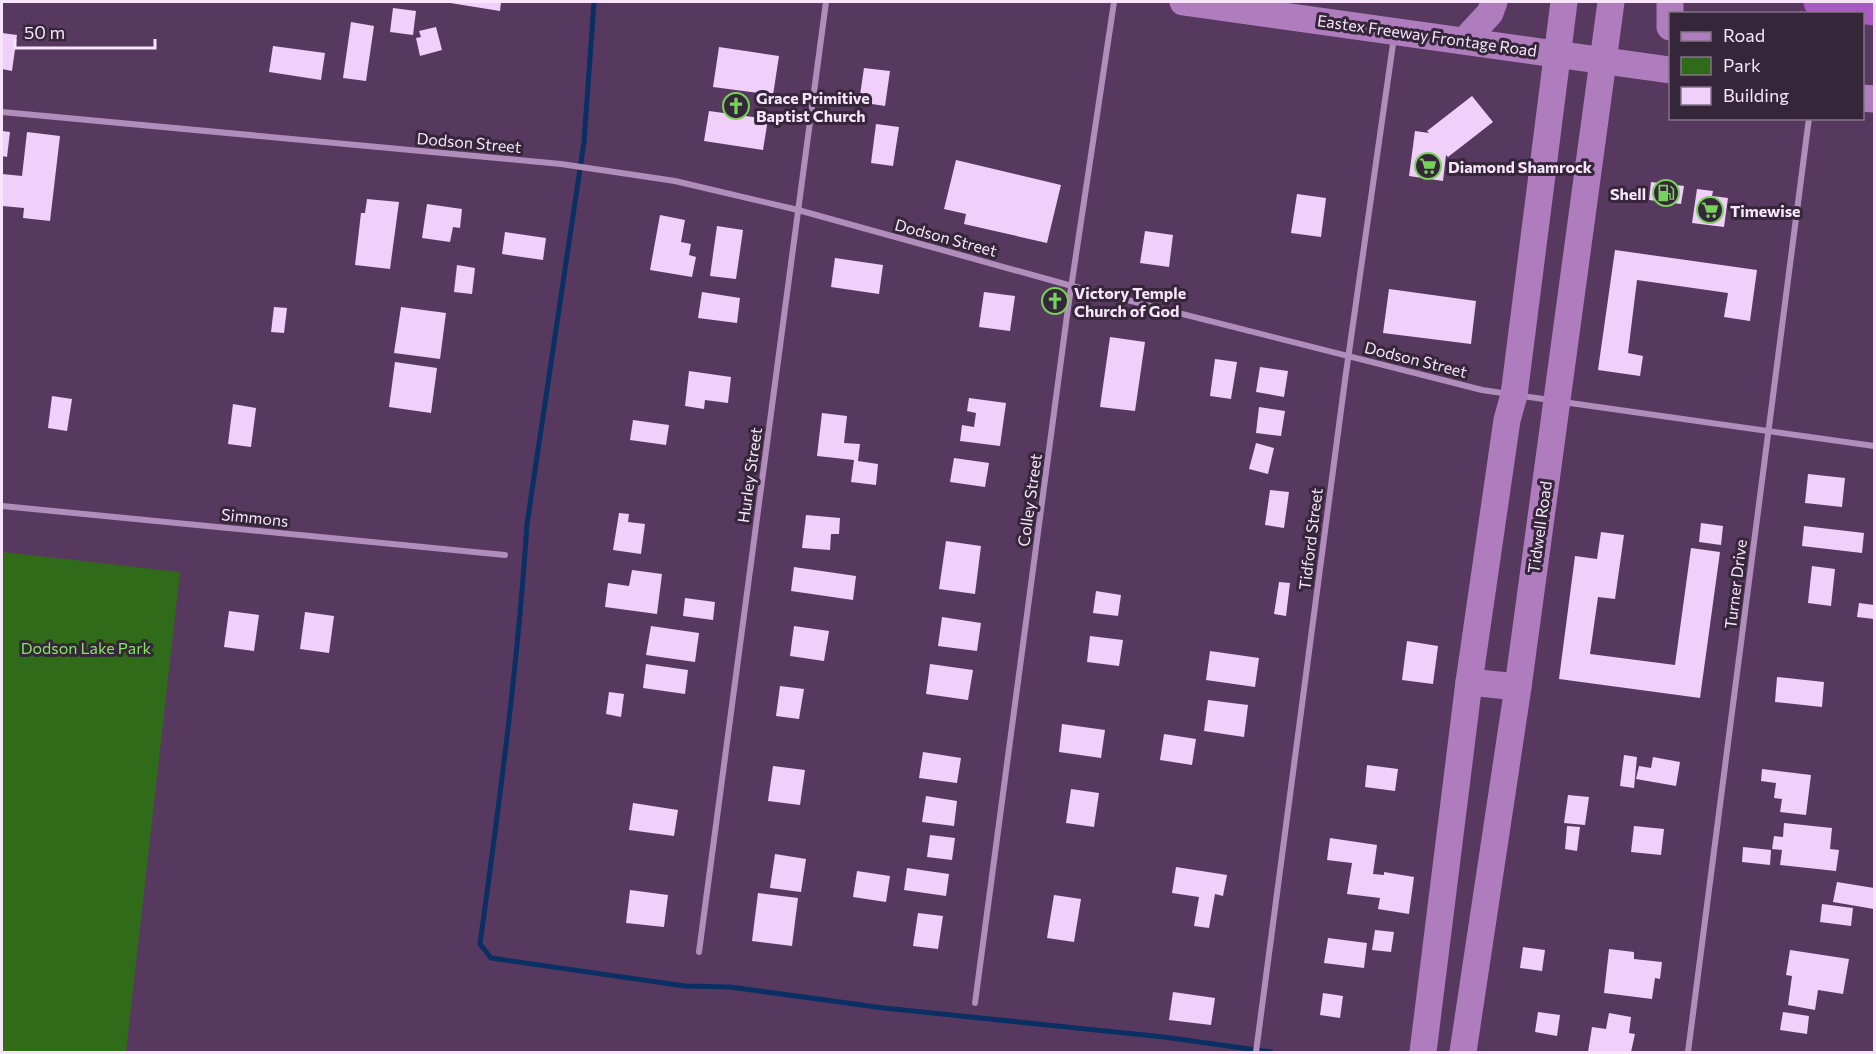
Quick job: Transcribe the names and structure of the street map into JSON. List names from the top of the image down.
{
  "streets": {
    "main road": ["Eastex Freeway Frontage Road", "Tidwell Road"],
    "street": [
      "Dodson Street",
      "Hurley Street",
      "Colley Street",
      "Simmons",
      "Tidford Street",
      "Turner Drive"
    ]
  },
  "crossings": [
    ["Eastex Freeway Frontage Road", "Tidwell Road"],
    ["Eastex Freeway Frontage Road", "Tidford Street"],
    ["Dodson Street", "Hurley Street"],
    ["Dodson Street", "Colley Street"],
    ["Dodson Street", "Tidwell Road"],
    ["Dodson Street", "Tidford Street"],
    ["Dodson Street", "Turner Drive"]
  ],
  "parks": ["Dodson Lake Park"],
  "places": {
    "church": ["Grace Primitive Baptist Church", "Victory Temple Church of God"],
    "supermarket": ["Diamond Shamrock", "Timewise"],
    "fuel station": ["Shell"]
  },
  "legend": ["Road", "Park", "Building"],
  "scale_bar": "50 m"
}
